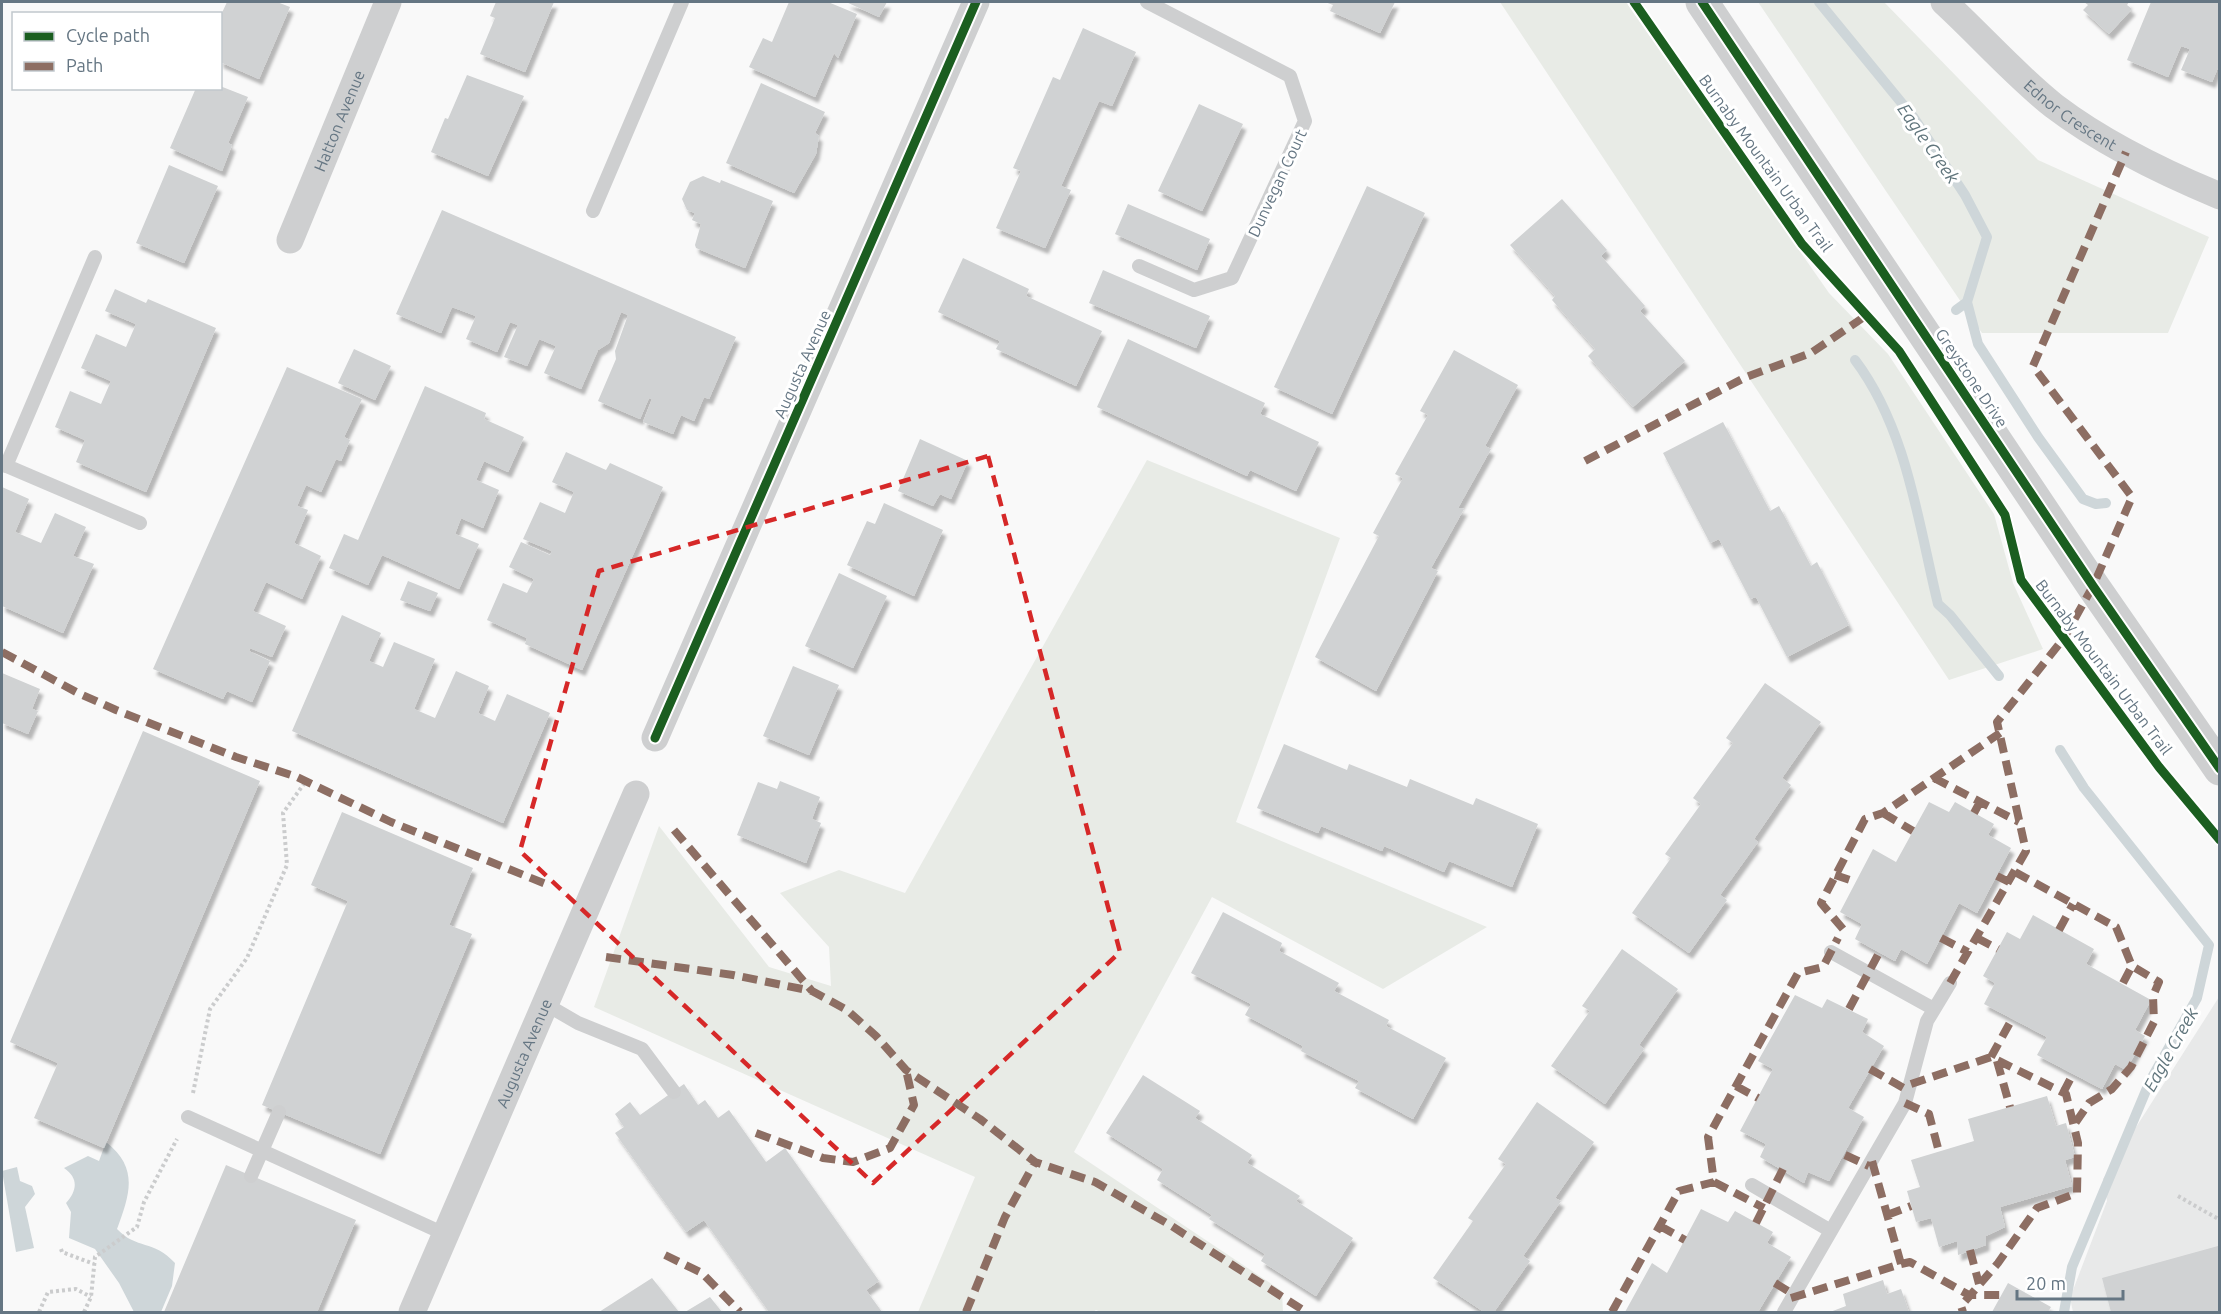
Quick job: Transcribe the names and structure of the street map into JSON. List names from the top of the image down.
{
  "streets": {
    "street": [
      "Ednor Crescent",
      "Hatton Avenue",
      "Augusta Avenue",
      "Greystone Drive"
    ],
    "lane": ["Dunvegan Court"],
    "cycle path": ["Burnaby Mountain Urban Trail"]
  },
  "water": ["Eagle Creek"],
  "legend": ["Cycle path", "Path"],
  "scale_bar": "20 m"
}
